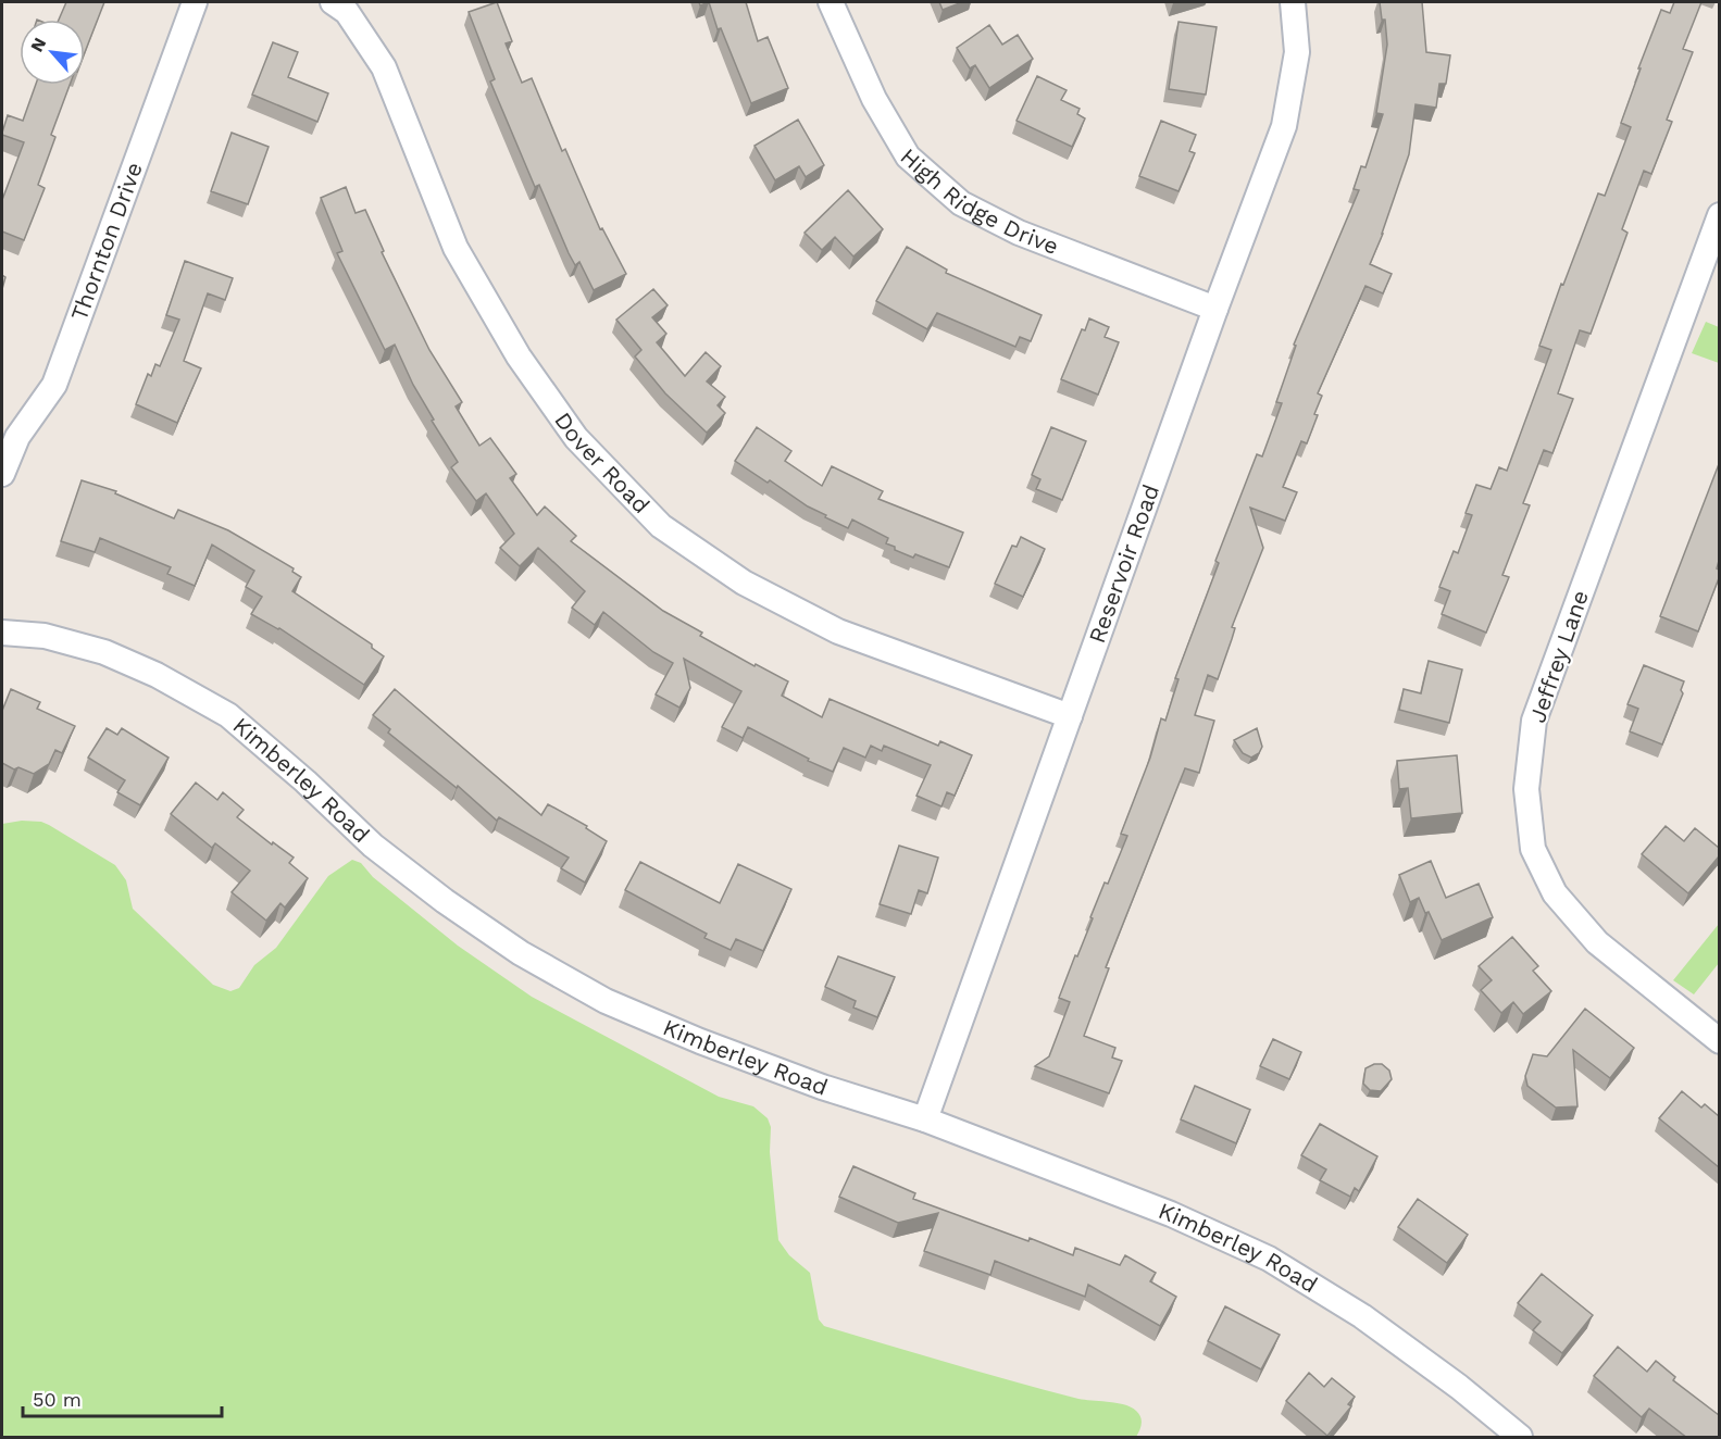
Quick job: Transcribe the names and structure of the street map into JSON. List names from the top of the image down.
{
  "streets": {
    "street": [
      "High Ridge Drive",
      "Thornton Drive",
      "Dover Road",
      "Reservoir Road",
      "Jeffrey Lane",
      "Kimberley Road"
    ]
  },
  "crossings": [
    ["High Ridge Drive", "Reservoir Road"],
    ["Dover Road", "Reservoir Road"],
    ["Reservoir Road", "Kimberley Road"]
  ],
  "scale_bar": "50 m",
  "north": "top left"
}
